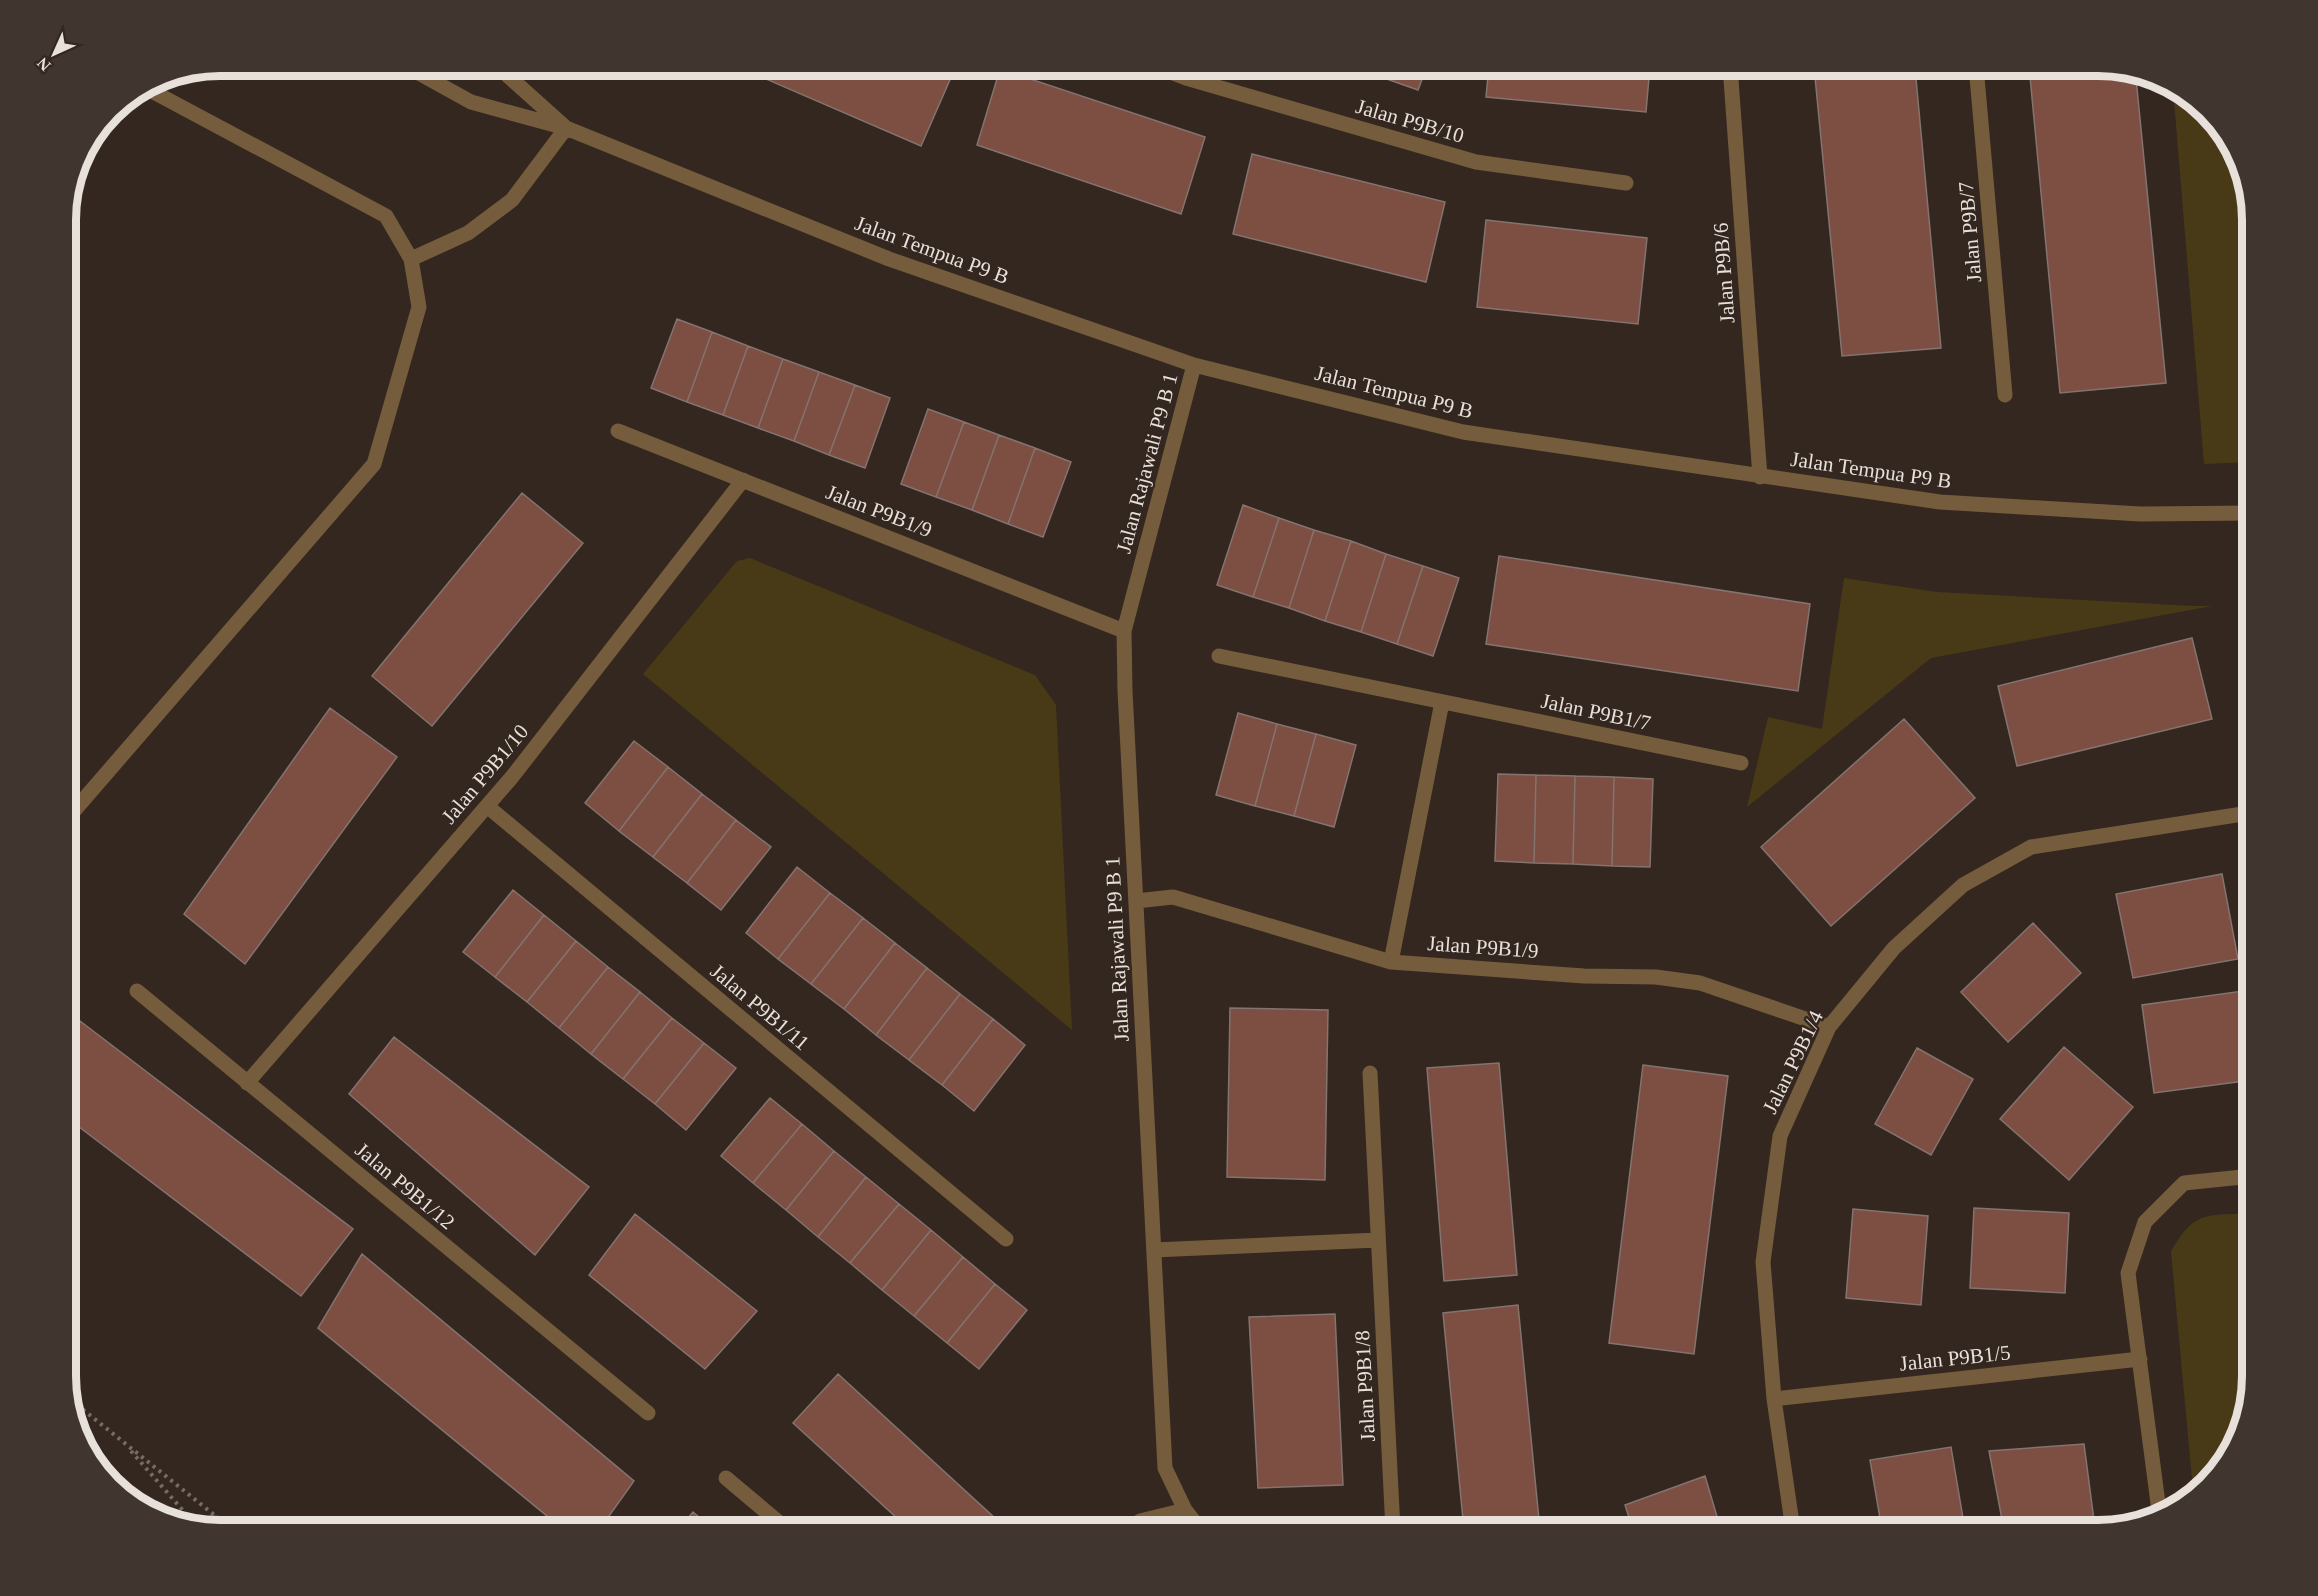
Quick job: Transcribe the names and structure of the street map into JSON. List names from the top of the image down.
{
  "streets": {
    "street": [
      "Jalan P9B/10",
      "Jalan P9B/7",
      "Jalan Tempua P9 B",
      "Jalan P9B/6",
      "Jalan Rajawali P9 B 1",
      "Jalan P9B1/9",
      "Jalan P9B1/7",
      "Jalan P9B1/10",
      "Jalan P9B1/11",
      "Jalan P9B1/4",
      "Jalan P9B1/12",
      "Jalan P9B1/5",
      "Jalan P9B1/8"
    ]
  },
  "crossings": [
    ["Jalan Tempua P9 B", "Jalan P9B/6"],
    ["Jalan Tempua P9 B", "Jalan Rajawali P9 B 1"],
    ["Jalan Rajawali P9 B 1", "Jalan P9B1/9"],
    ["Jalan P9B1/9", "Jalan P9B1/10"],
    ["Jalan P9B1/9", "Jalan P9B1/4"],
    ["Jalan P9B1/10", "Jalan P9B1/11"],
    ["Jalan P9B1/10", "Jalan P9B1/12"],
    ["Jalan P9B1/4", "Jalan P9B1/5"]
  ],
  "north": "bottom left"
}
